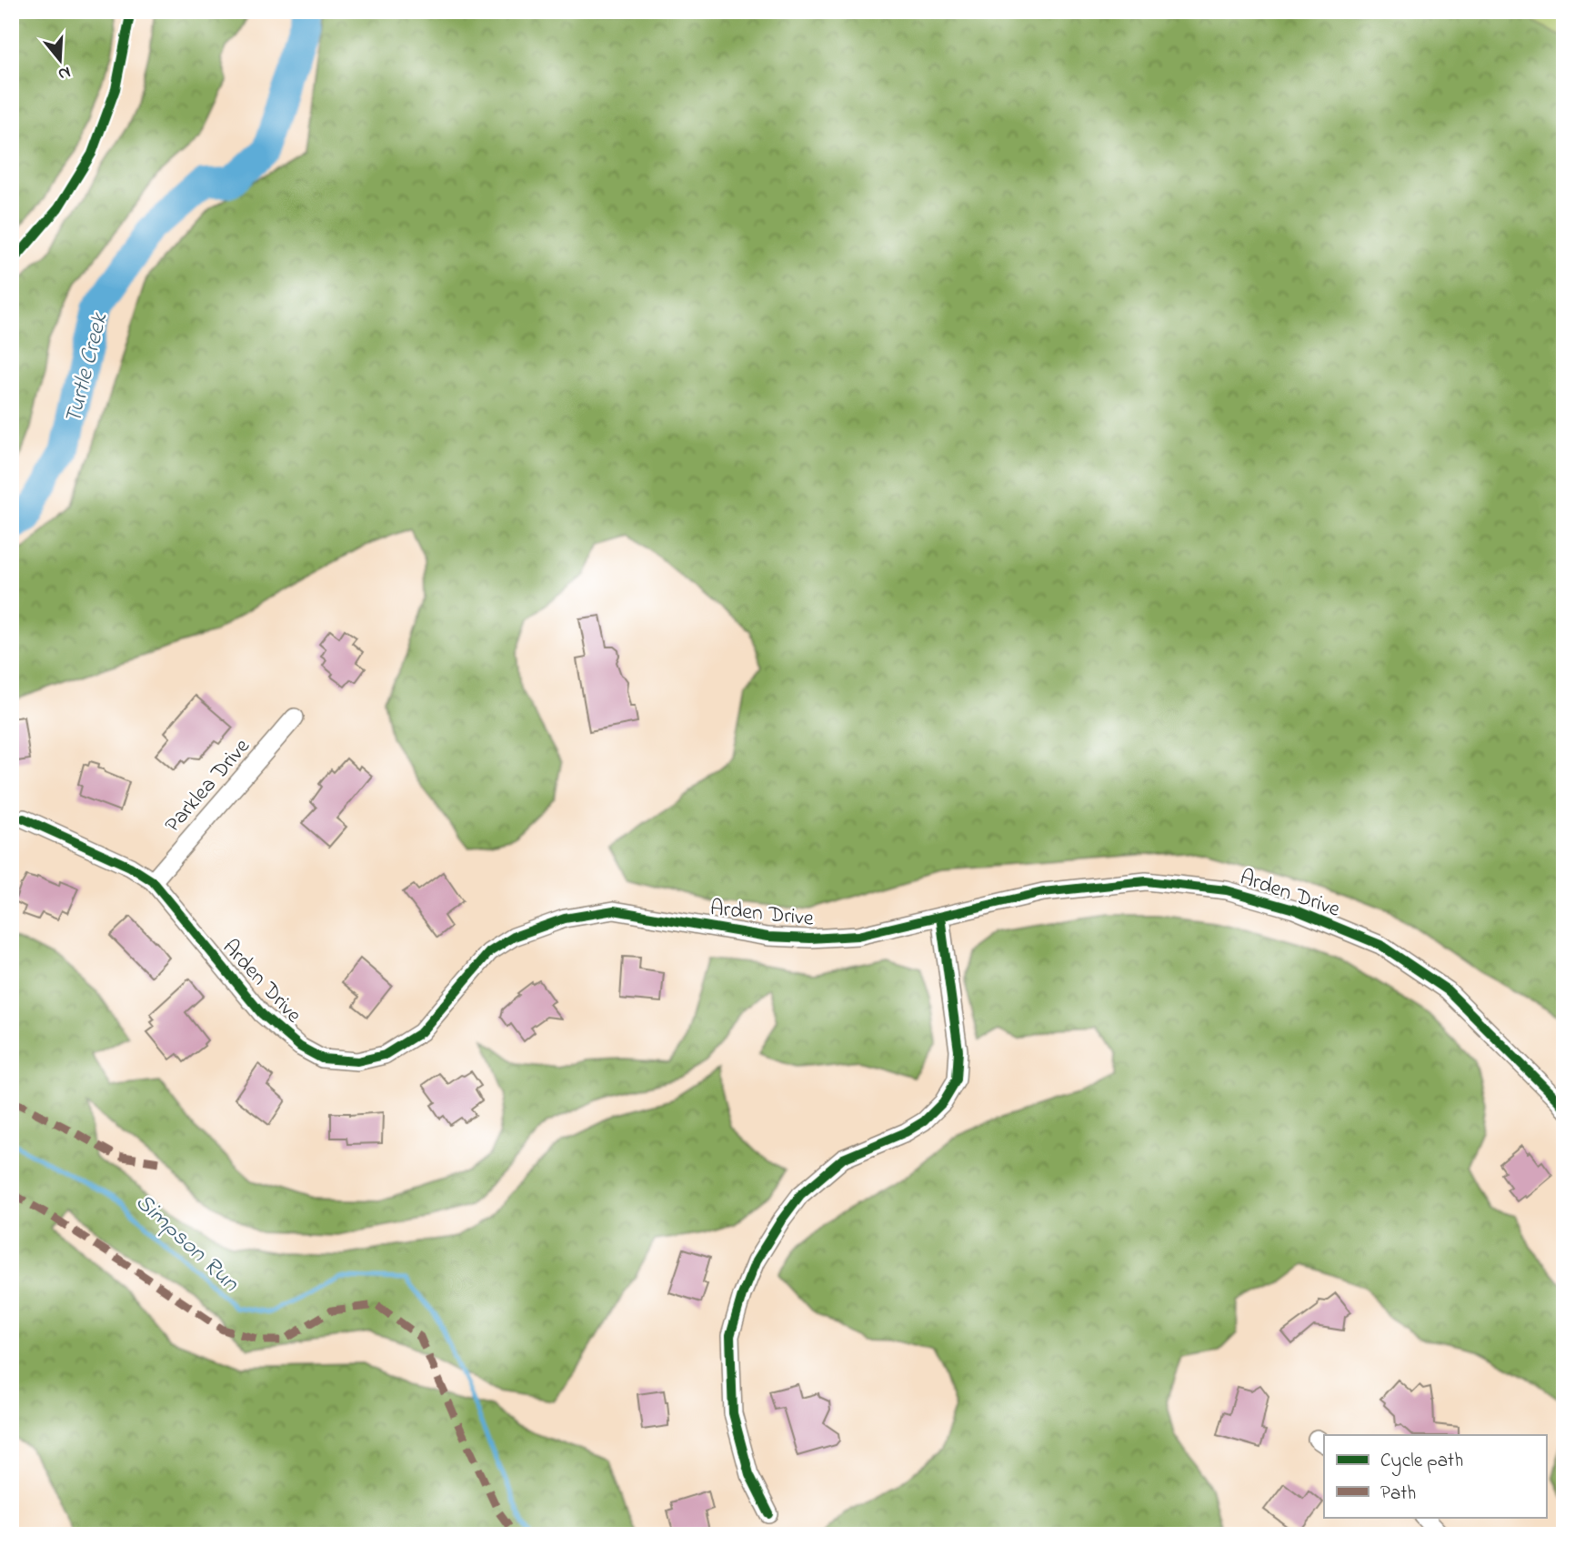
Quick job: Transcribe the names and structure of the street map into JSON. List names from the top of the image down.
{
  "streets": {
    "street": ["Parklea Drive", "Arden Drive"]
  },
  "crossings": [
    ["Parklea Drive", "Arden Drive"]
  ],
  "water": ["Turtle Creek", "Simpson Run"],
  "legend": ["Cycle path", "Path"],
  "north": "bottom"
}
